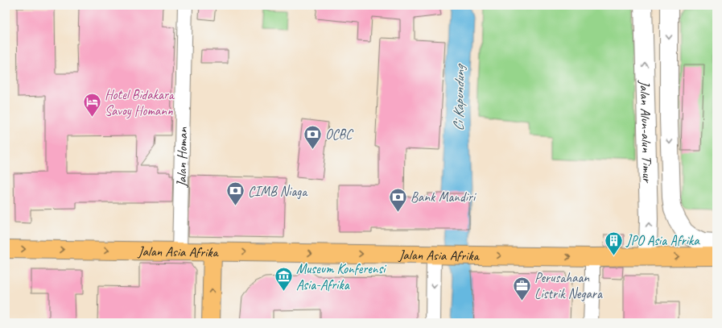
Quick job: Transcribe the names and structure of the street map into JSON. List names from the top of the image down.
{
  "streets": {
    "main road": ["Jalan Asia Afrika"],
    "street": ["Jalan Alun-alun Timur", "Jalan Homan"]
  },
  "crossings": [
    ["Jalan Alun-alun Timur", "Jalan Asia Afrika"],
    ["Jalan Homan", "Jalan Asia Afrika"]
  ],
  "one_way": ["Jalan Asia Afrika"],
  "water": ["Ci Kapundung"],
  "places": {
    "hotel": ["Hotel Bidakara Savoy Homann"],
    "bank": ["OCBC", "CIMB Niaga", "Bank Mandiri"],
    "building": ["JPO Asia Afrika"],
    "museum": ["Museum Konferensi Asia-Afrika"],
    "office": ["Perusahaan Listrik Negara"]
  }
}
